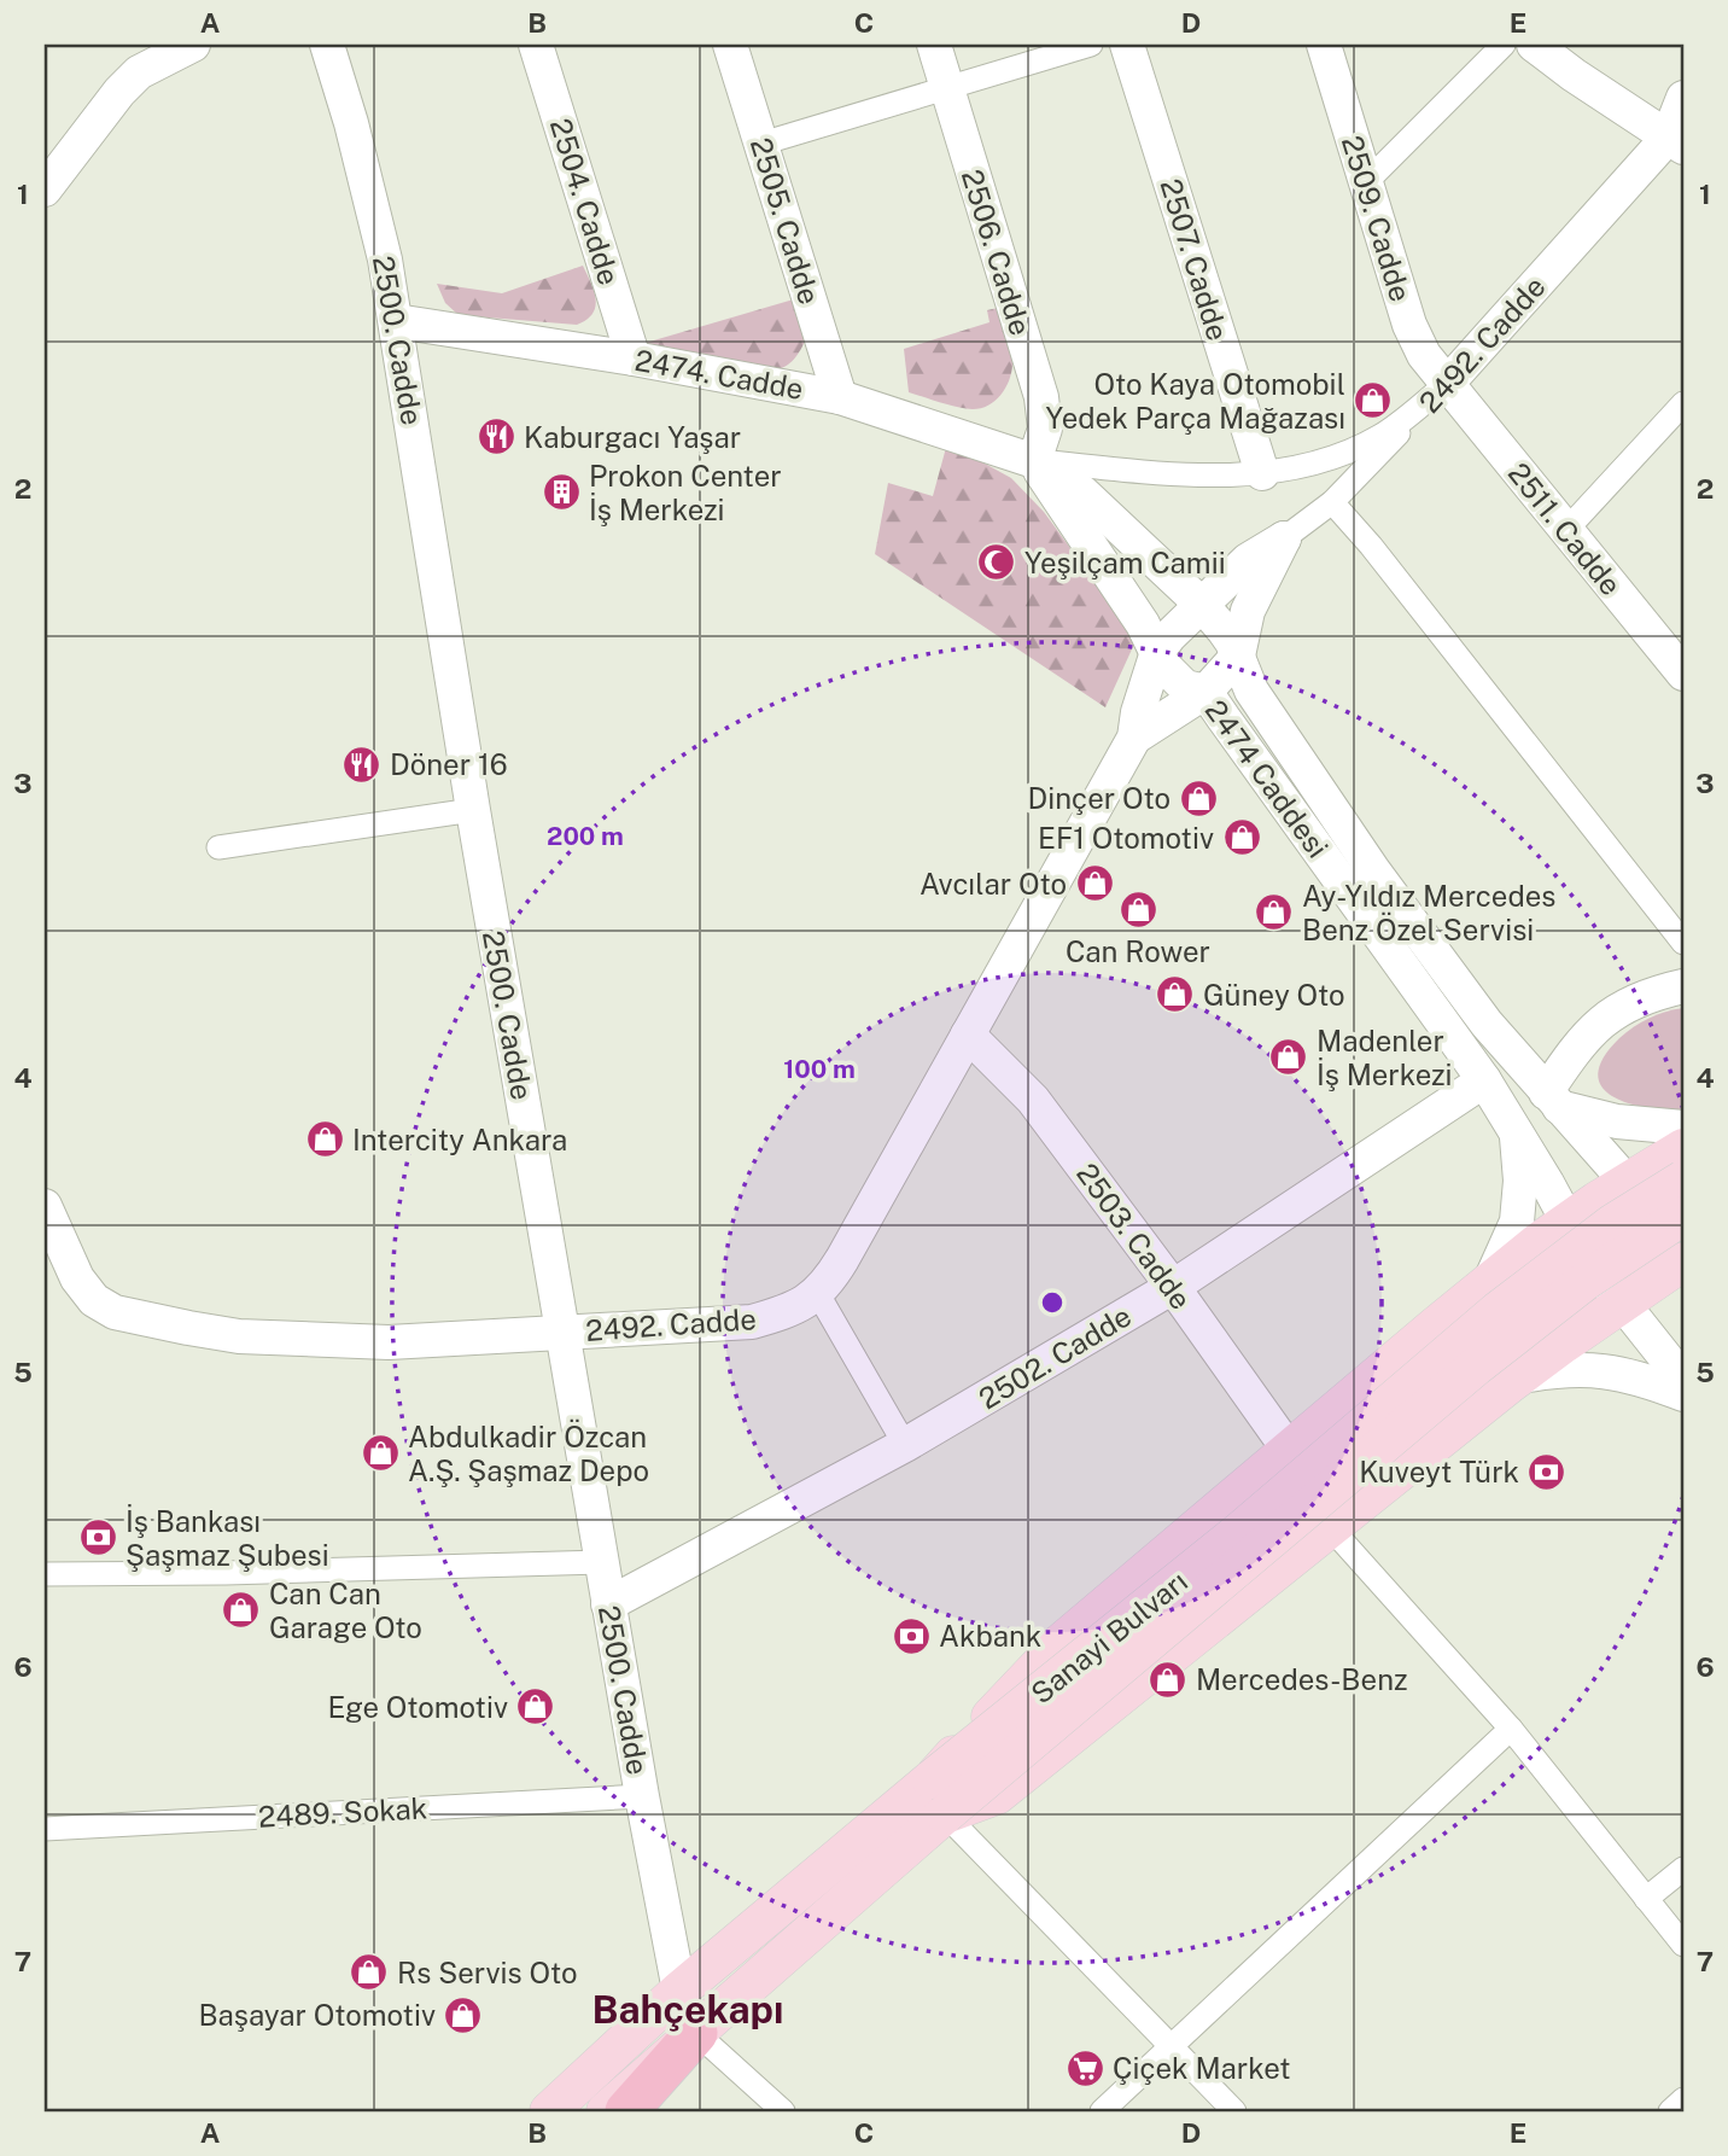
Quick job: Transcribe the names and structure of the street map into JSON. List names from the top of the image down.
{
  "streets": {
    "main road": ["Sanayi Bulvarı"],
    "street": [
      "2504. Cadde",
      "2509. Cadde",
      "2505. Cadde",
      "2506. Cadde",
      "2507. Cadde",
      "2500. Cadde",
      "2492. Cadde",
      "2474. Cadde",
      "2511. Cadde",
      "2474 Caddesi",
      "2503. Cadde",
      "2502. Cadde",
      "2489. Sokak"
    ]
  },
  "crossings": [
    ["2504. Cadde", "2474. Cadde"],
    ["2509. Cadde", "2492. Cadde"],
    ["2509. Cadde", "2511. Cadde"],
    ["2505. Cadde", "2474. Cadde"],
    ["2506. Cadde", "2474. Cadde"],
    ["2506. Cadde", "2474 Caddesi"],
    ["2500. Cadde", "2492. Cadde"],
    ["2500. Cadde", "2474. Cadde"],
    ["2500. Cadde", "2502. Cadde"],
    ["2500. Cadde", "Sanayi Bulvarı"],
    ["2500. Cadde", "2489. Sokak"],
    ["2492. Cadde", "2511. Cadde"],
    ["2492. Cadde", "2503. Cadde"],
    ["2474. Cadde", "2474 Caddesi"],
    ["2474 Caddesi", "2502. Cadde"],
    ["2503. Cadde", "2502. Cadde"]
  ],
  "districts": ["Bahçekapı"],
  "places": {
    "shop": [
      "Oto Kaya Otomobil Yedek Parça Mağazası",
      "Dinçer Oto",
      "EF1 Otomotiv",
      "Avcılar Oto",
      "Can Rower",
      "Ay-Yıldız Mercedes Benz Özel Servisi",
      "Güney Oto",
      "Madenler İş Merkezi",
      "Intercity Ankara",
      "Abdulkadir Özcan A.Ş. Şaşmaz Depo",
      "Can Can Garage Oto",
      "Mercedes-Benz",
      "Ege Otomotiv",
      "Rs Servis Oto",
      "Başayar Otomotiv"
    ],
    "restaurant": ["Kaburgacı Yaşar", "Döner 16"],
    "building": ["Prokon Center İş Merkezi"],
    "mosque": ["Yeşilçam Camii"],
    "bank": ["Kuveyt Türk", "İş Bankası Şaşmaz Şubesi", "Akbank"],
    "supermarket": ["Çiçek Market"]
  },
  "grid": {
    "columns": [
      "A",
      "B",
      "C",
      "D",
      "E"
    ],
    "rows": [
      "1",
      "2",
      "3",
      "4",
      "5",
      "6",
      "7"
    ]
  },
  "rings": ["200 m", "100 m"]
}
